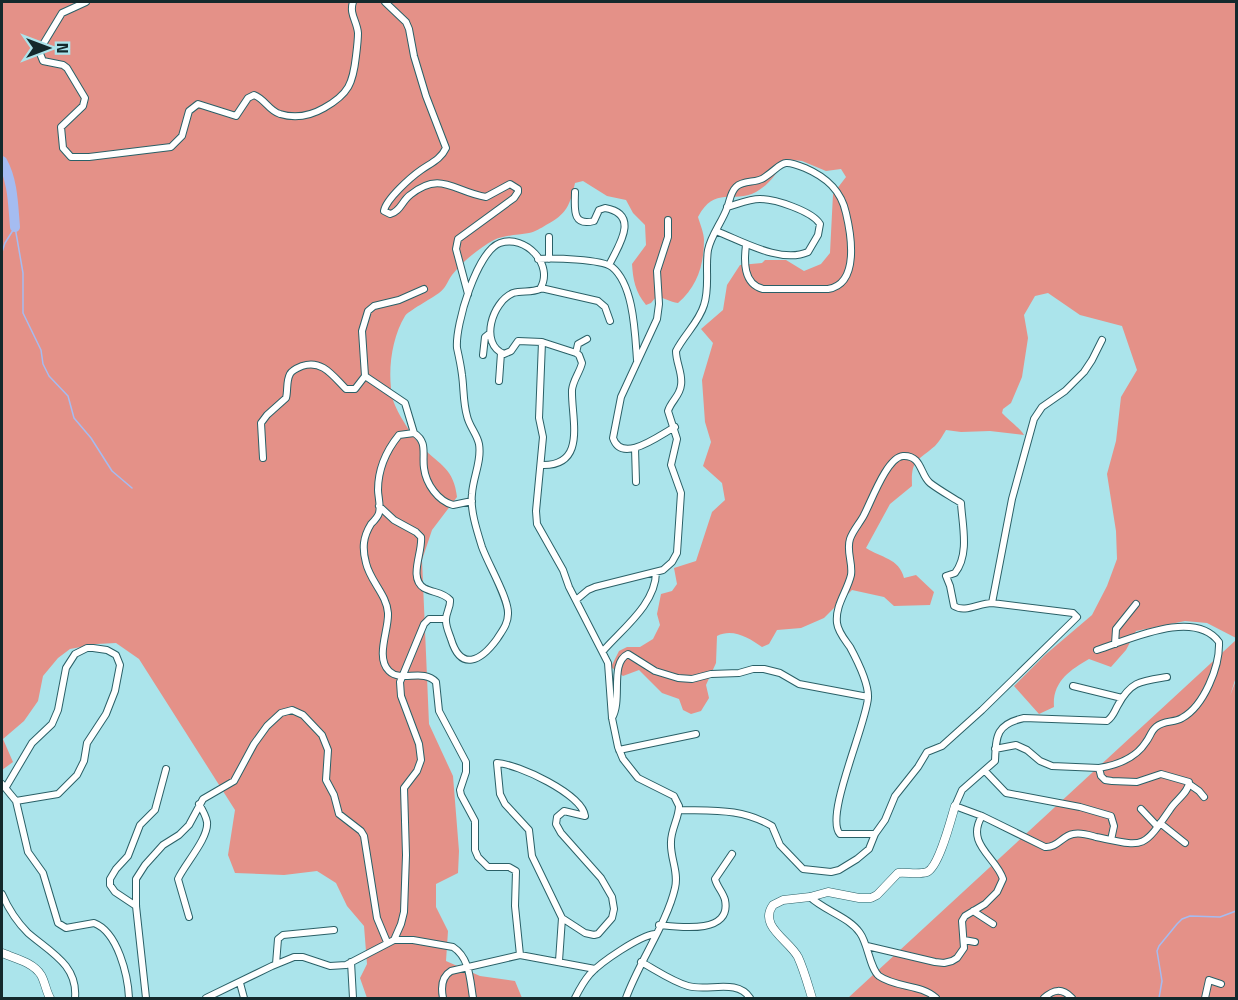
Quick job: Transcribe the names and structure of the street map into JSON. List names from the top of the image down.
{
  "north": "right"
}
